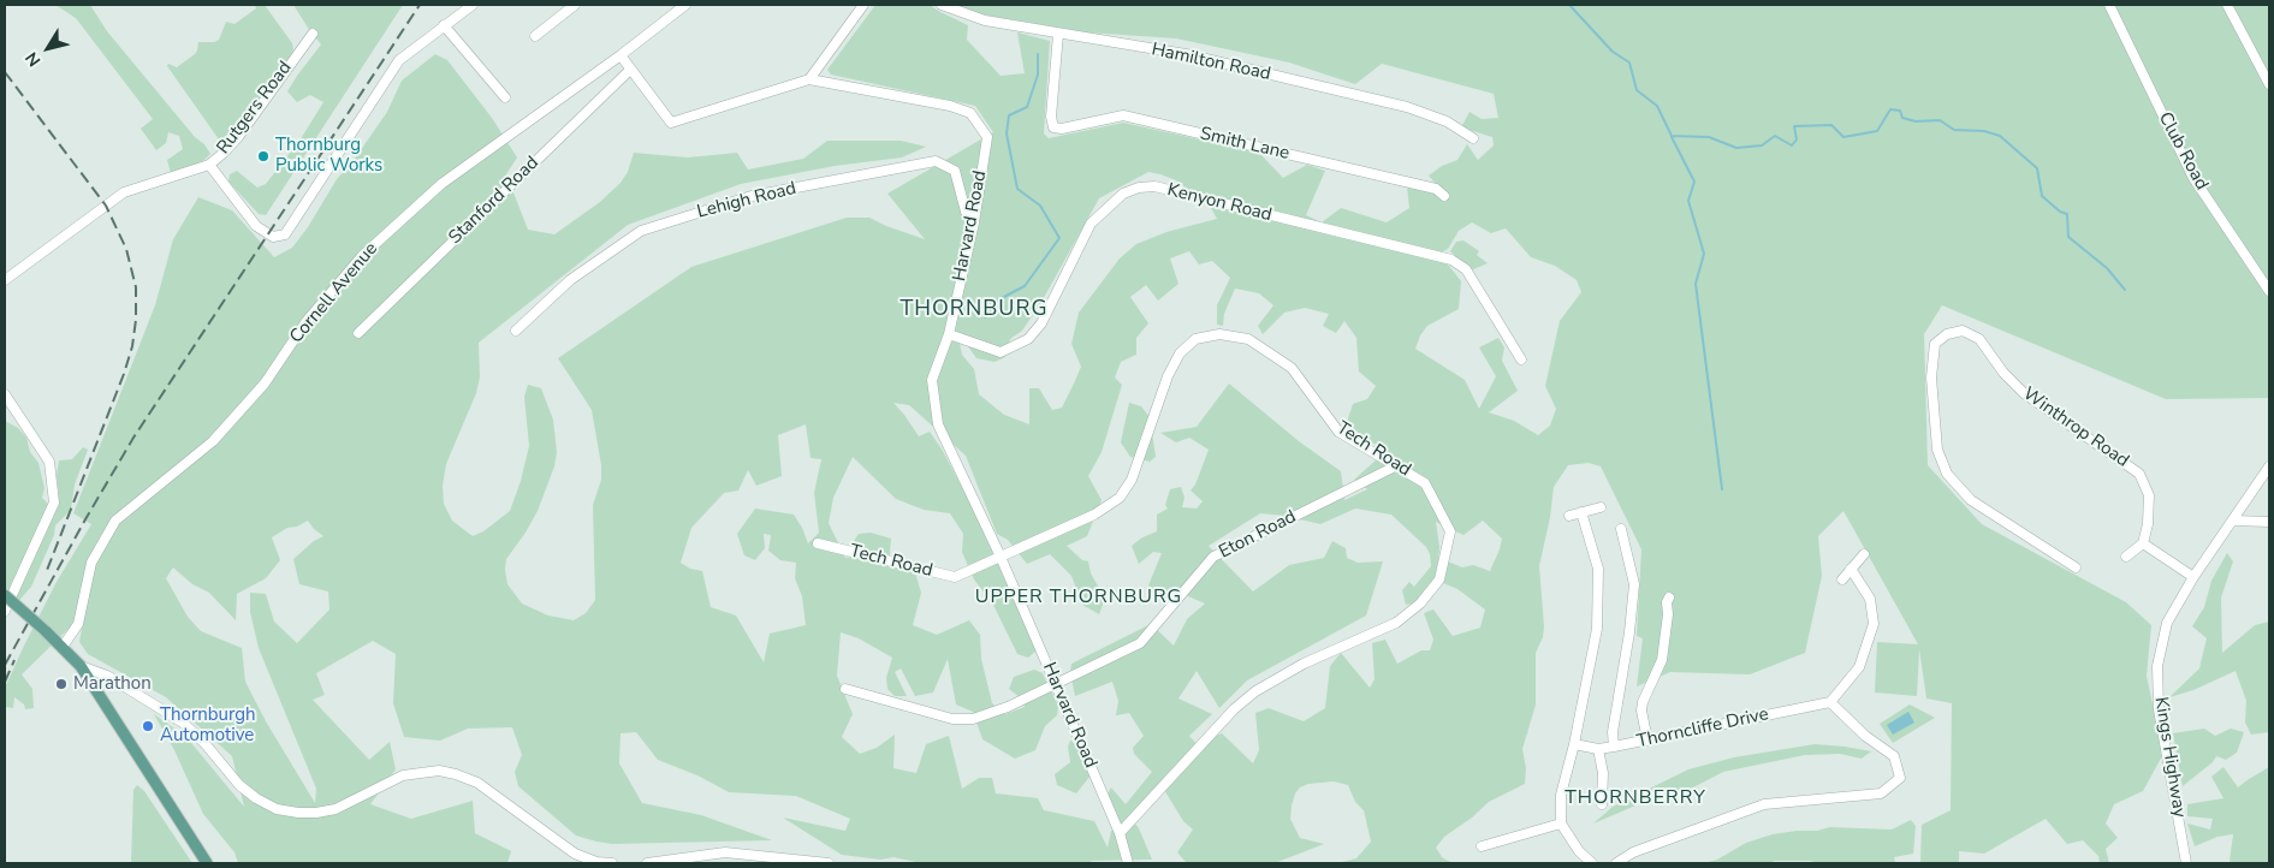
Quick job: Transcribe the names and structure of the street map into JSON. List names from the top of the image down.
{
  "streets": {
    "street": [
      "Hamilton Road",
      "Rutgers Road",
      "Smith Lane",
      "Club Road",
      "Stanford Road",
      "Lehigh Road",
      "Kenyon Road",
      "Harvard Road",
      "Cornell Avenue",
      "Winthrop Road",
      "Tech Road",
      "Eton Road",
      "Thorncliffe Drive",
      "Kings Highway"
    ]
  },
  "crossings": [
    ["Hamilton Road", "Smith Lane"],
    ["Stanford Road", "Harvard Road"],
    ["Lehigh Road", "Harvard Road"],
    ["Kenyon Road", "Harvard Road"],
    ["Harvard Road", "Tech Road"],
    ["Harvard Road", "Eton Road"],
    ["Tech Road", "Eton Road"]
  ],
  "districts": ["THORNBURG", "UPPER THORNBURG", "THORNBERRY"],
  "places": ["Thornburg Public Works", "Marathon", "Thornburgh Automotive"],
  "north": "bottom left"
}
